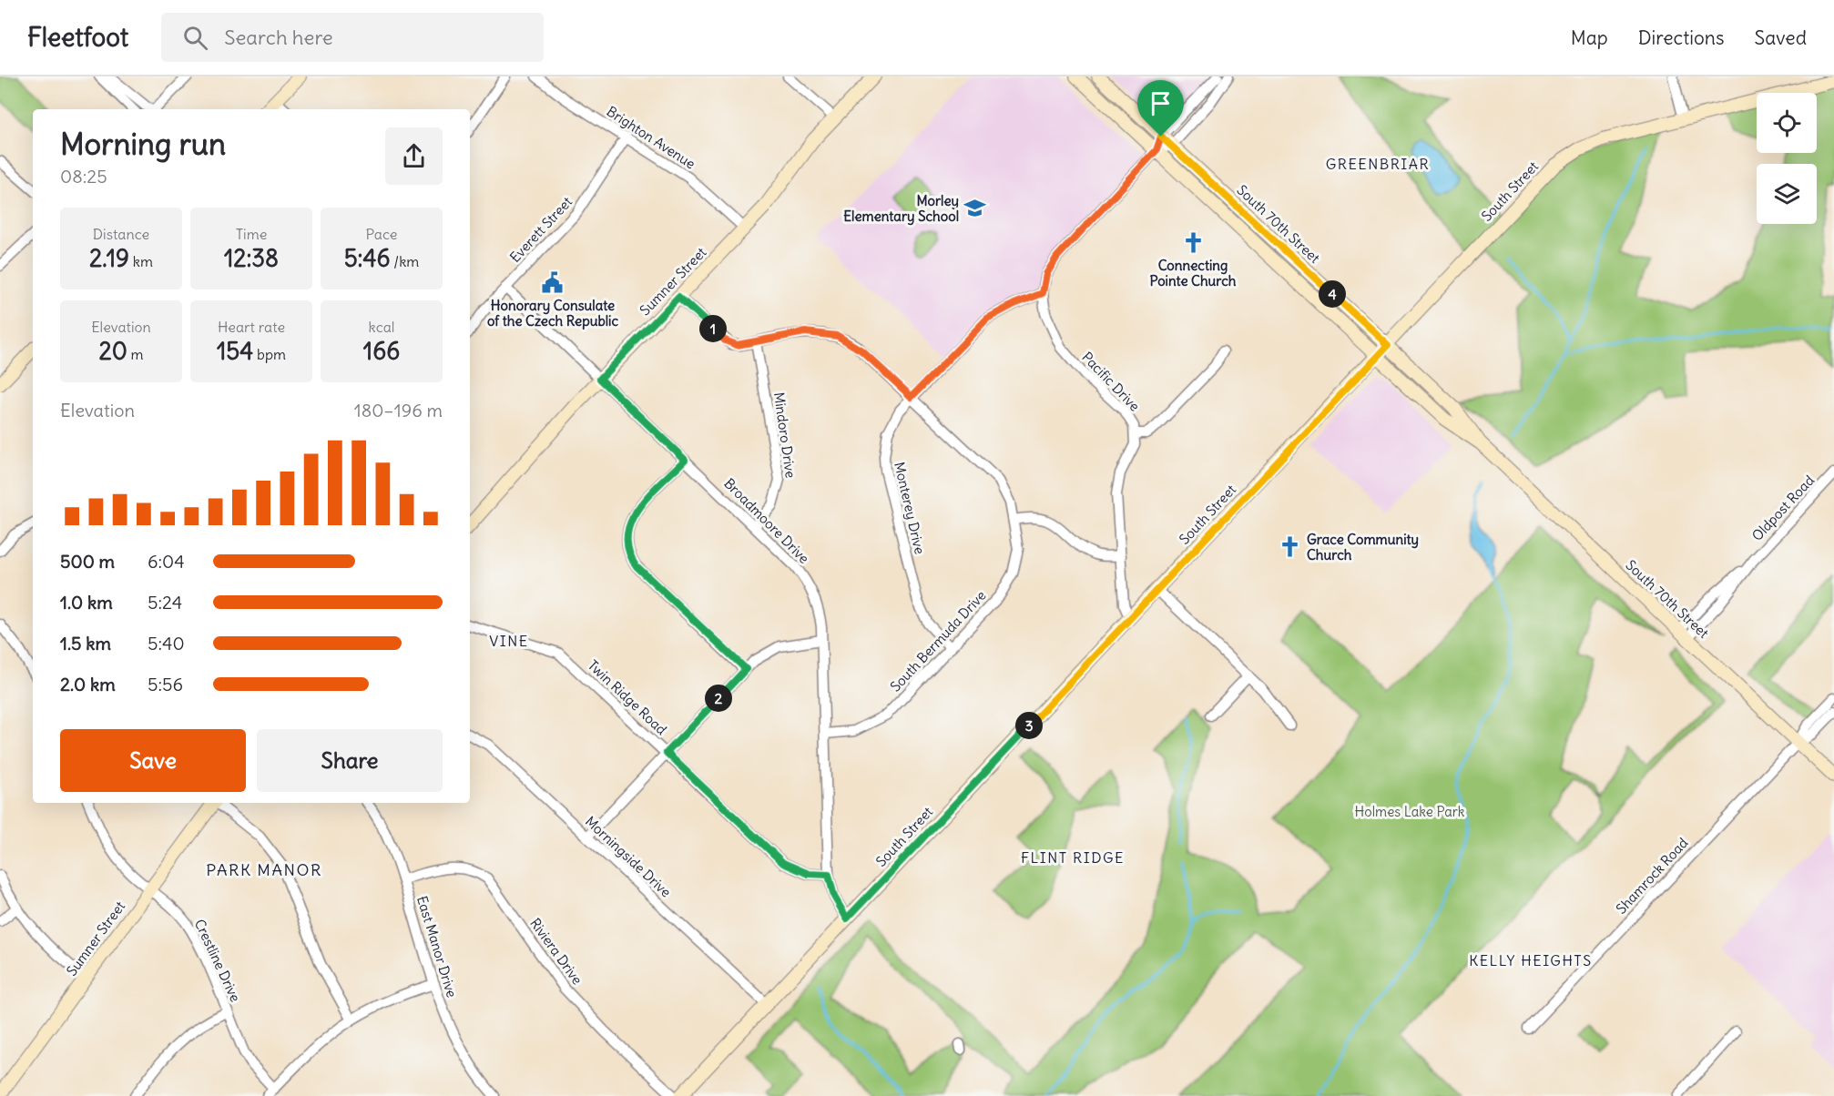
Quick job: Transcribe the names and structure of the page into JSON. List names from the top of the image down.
{
  "streets": {
    "main road": ["South Street", "South 70th Street", "Sumner Street"],
    "street": [
      "Brighton Avenue",
      "Everett Street",
      "Pacific Drive",
      "Mindoro Drive",
      "Monterey Drive",
      "Oldpost Road",
      "Broadmoore Drive",
      "South Bermuda Drive",
      "Twin Ridge Road",
      "Morningside Drive",
      "Shamrock Road",
      "East Manor Drive",
      "Riviera Drive",
      "Crestline Drive"
    ]
  },
  "crossings": [
    ["Brighton Avenue", "Everett Street"],
    ["Brighton Avenue", "Sumner Street"],
    ["South Street", "South 70th Street"],
    ["South Street", "Pacific Drive"],
    ["South Street", "Broadmoore Drive"],
    ["South Street", "Morningside Drive"],
    ["South 70th Street", "Oldpost Road"],
    ["South 70th Street", "Shamrock Road"],
    ["Everett Street", "Broadmoore Drive"],
    ["Sumner Street", "Broadmoore Drive"],
    ["Sumner Street", "South Bermuda Drive"],
    ["Sumner Street", "Crestline Drive"],
    ["Pacific Drive", "Monterey Drive"],
    ["Mindoro Drive", "Broadmoore Drive"],
    ["Mindoro Drive", "South Bermuda Drive"],
    ["Monterey Drive", "South Bermuda Drive"],
    ["Broadmoore Drive", "South Bermuda Drive"],
    ["Broadmoore Drive", "Twin Ridge Road"],
    ["East Manor Drive", "Riviera Drive"]
  ],
  "districts": [
    "GREENBRIAR",
    "VINE",
    "FLINT RIDGE",
    "PARK MANOR",
    "KELLY HEIGHTS"
  ],
  "parks": ["Holmes Lake Park"],
  "places": {
    "school or university": ["Morley Elementary School"],
    "church": ["Connecting Pointe Church", "Grace Community Church"],
    "public building": ["Honorary Consulate of the Czech Republic"]
  },
  "page": {
    "header": "Fleetfoot",
    "search": "Search here",
    "nav": ["Map", "Directions", "Saved"],
    "heading": ["Morning run", "08:25"],
    "stats": [
      ["Distance", "2.19 km"],
      ["Time", "12:38"],
      ["Pace", "5:46 /km"],
      ["Elevation", "20 m"],
      ["Heart rate", "154 bpm"],
      ["kcal", "166"]
    ],
    "pins": [
      "4",
      "1",
      "2",
      "3"
    ],
    "chart": ["Elevation", "180–196 m"],
    "list": [
      {
        "name": "500 m",
        "note": "6:04"
      },
      {
        "name": "1.0 km",
        "note": "5:24"
      },
      {
        "name": "1.5 km",
        "note": "5:40"
      },
      {
        "name": "2.0 km",
        "note": "5:56"
      }
    ],
    "buttons": ["Save", "Share"]
  }
}
